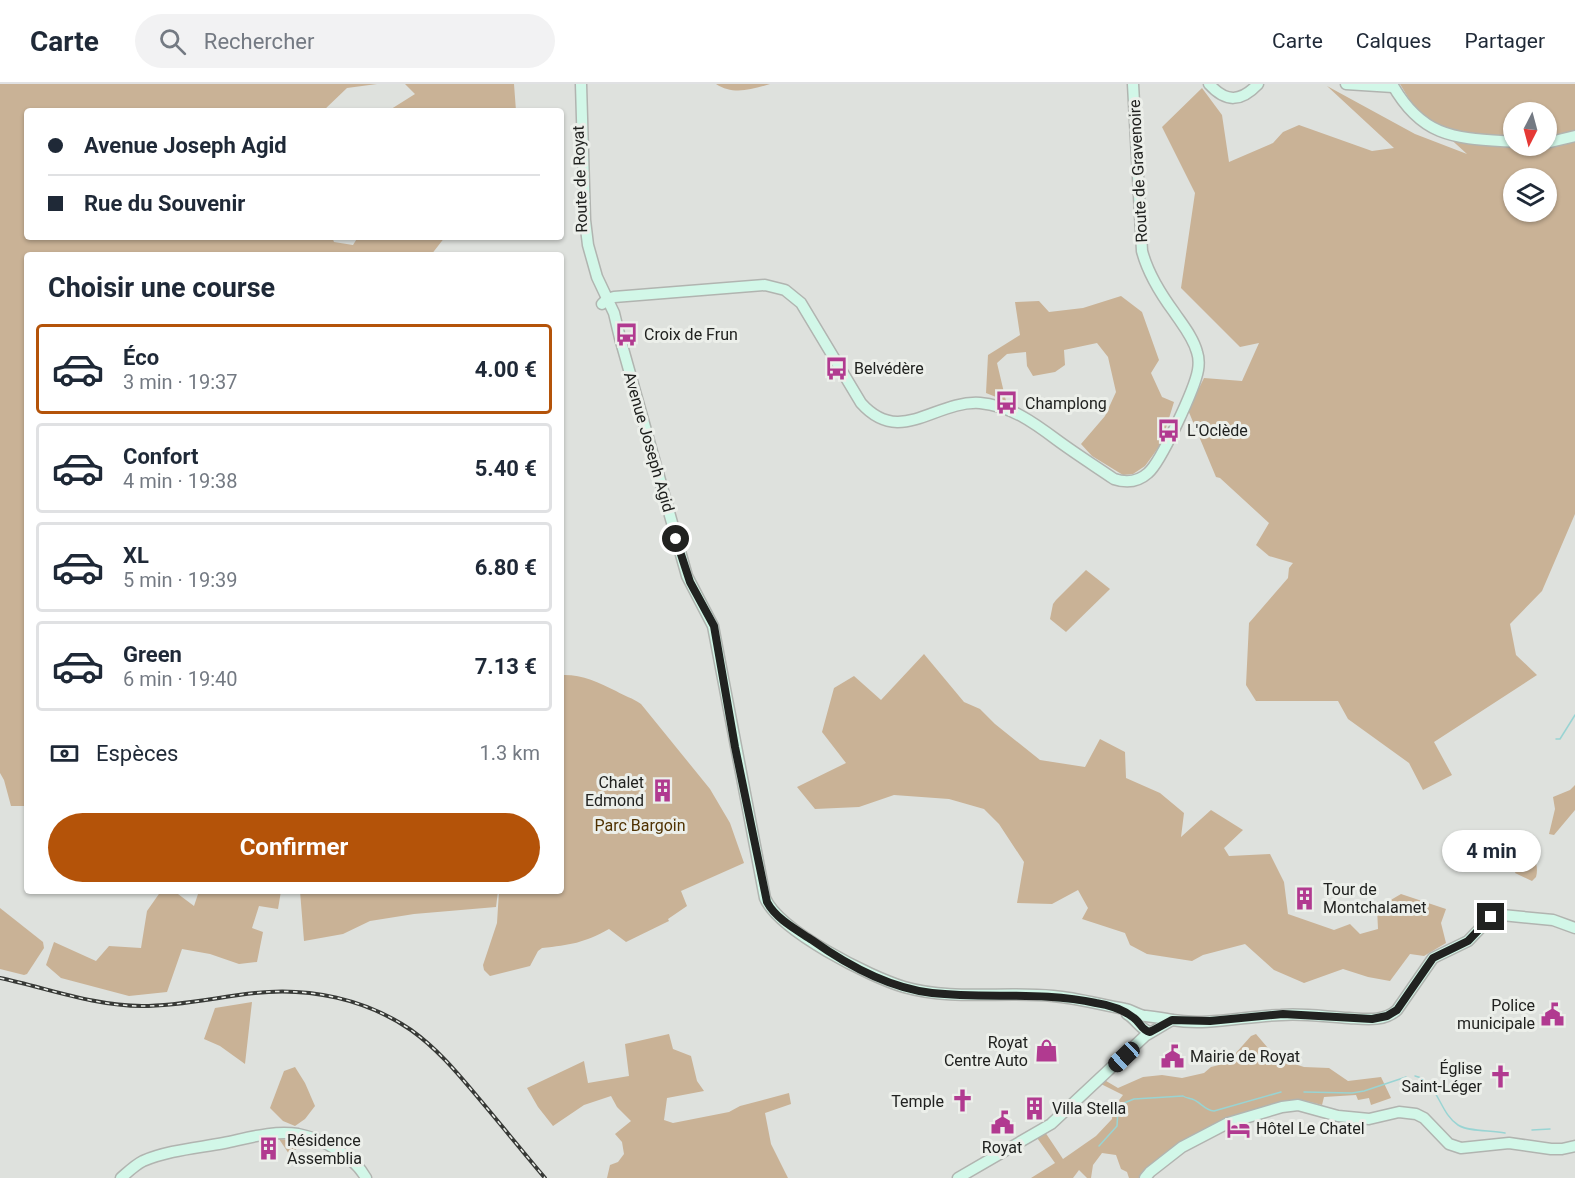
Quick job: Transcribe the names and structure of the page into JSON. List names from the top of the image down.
{
  "streets": {
    "main road": ["Route de Gravenoire", "Route de Royat", "Avenue Joseph Agid"]
  },
  "crossings": [
    ["Route de Gravenoire", "Route de Royat"],
    ["Route de Gravenoire", "Avenue Joseph Agid"],
    ["Route de Royat", "Avenue Joseph Agid"]
  ],
  "parks": ["Parc Bargoin"],
  "places": {
    "bus stop": [
      "Croix de Frun",
      "Belvédère",
      "Champlong",
      "L'Oclède"
    ],
    "building": [
      "Chalet Edmond",
      "Tour de Montchalamet",
      "Villa Stella",
      "Résidence Assemblia"
    ],
    "public building": ["Police municipale", "Mairie de Royat", "Royat"],
    "shop": ["Royat Centre Auto"],
    "church": ["Église Saint-Léger", "Temple"],
    "hotel": ["Hôtel Le Chatel"]
  },
  "north": "bottom",
  "page": {
    "header": "Carte",
    "search": "Rechercher",
    "nav": ["Carte", "Calques", "Partager"],
    "banner": ["Avenue Joseph Agid", "Rue du Souvenir"],
    "heading": "Choisir une course",
    "list": [
      {
        "name": "Éco",
        "note": "3 min · 19:37",
        "value": "4.00 €"
      },
      {
        "name": "Confort",
        "note": "4 min · 19:38",
        "value": "5.40 €"
      },
      {
        "name": "XL",
        "note": "5 min · 19:39",
        "value": "6.80 €"
      },
      {
        "name": "Green",
        "note": "6 min · 19:40",
        "value": "7.13 €"
      }
    ],
    "pay": ["Espèces", "1.3 km"],
    "buttons": "Confirmer",
    "bubble": "4 min"
  }
}
